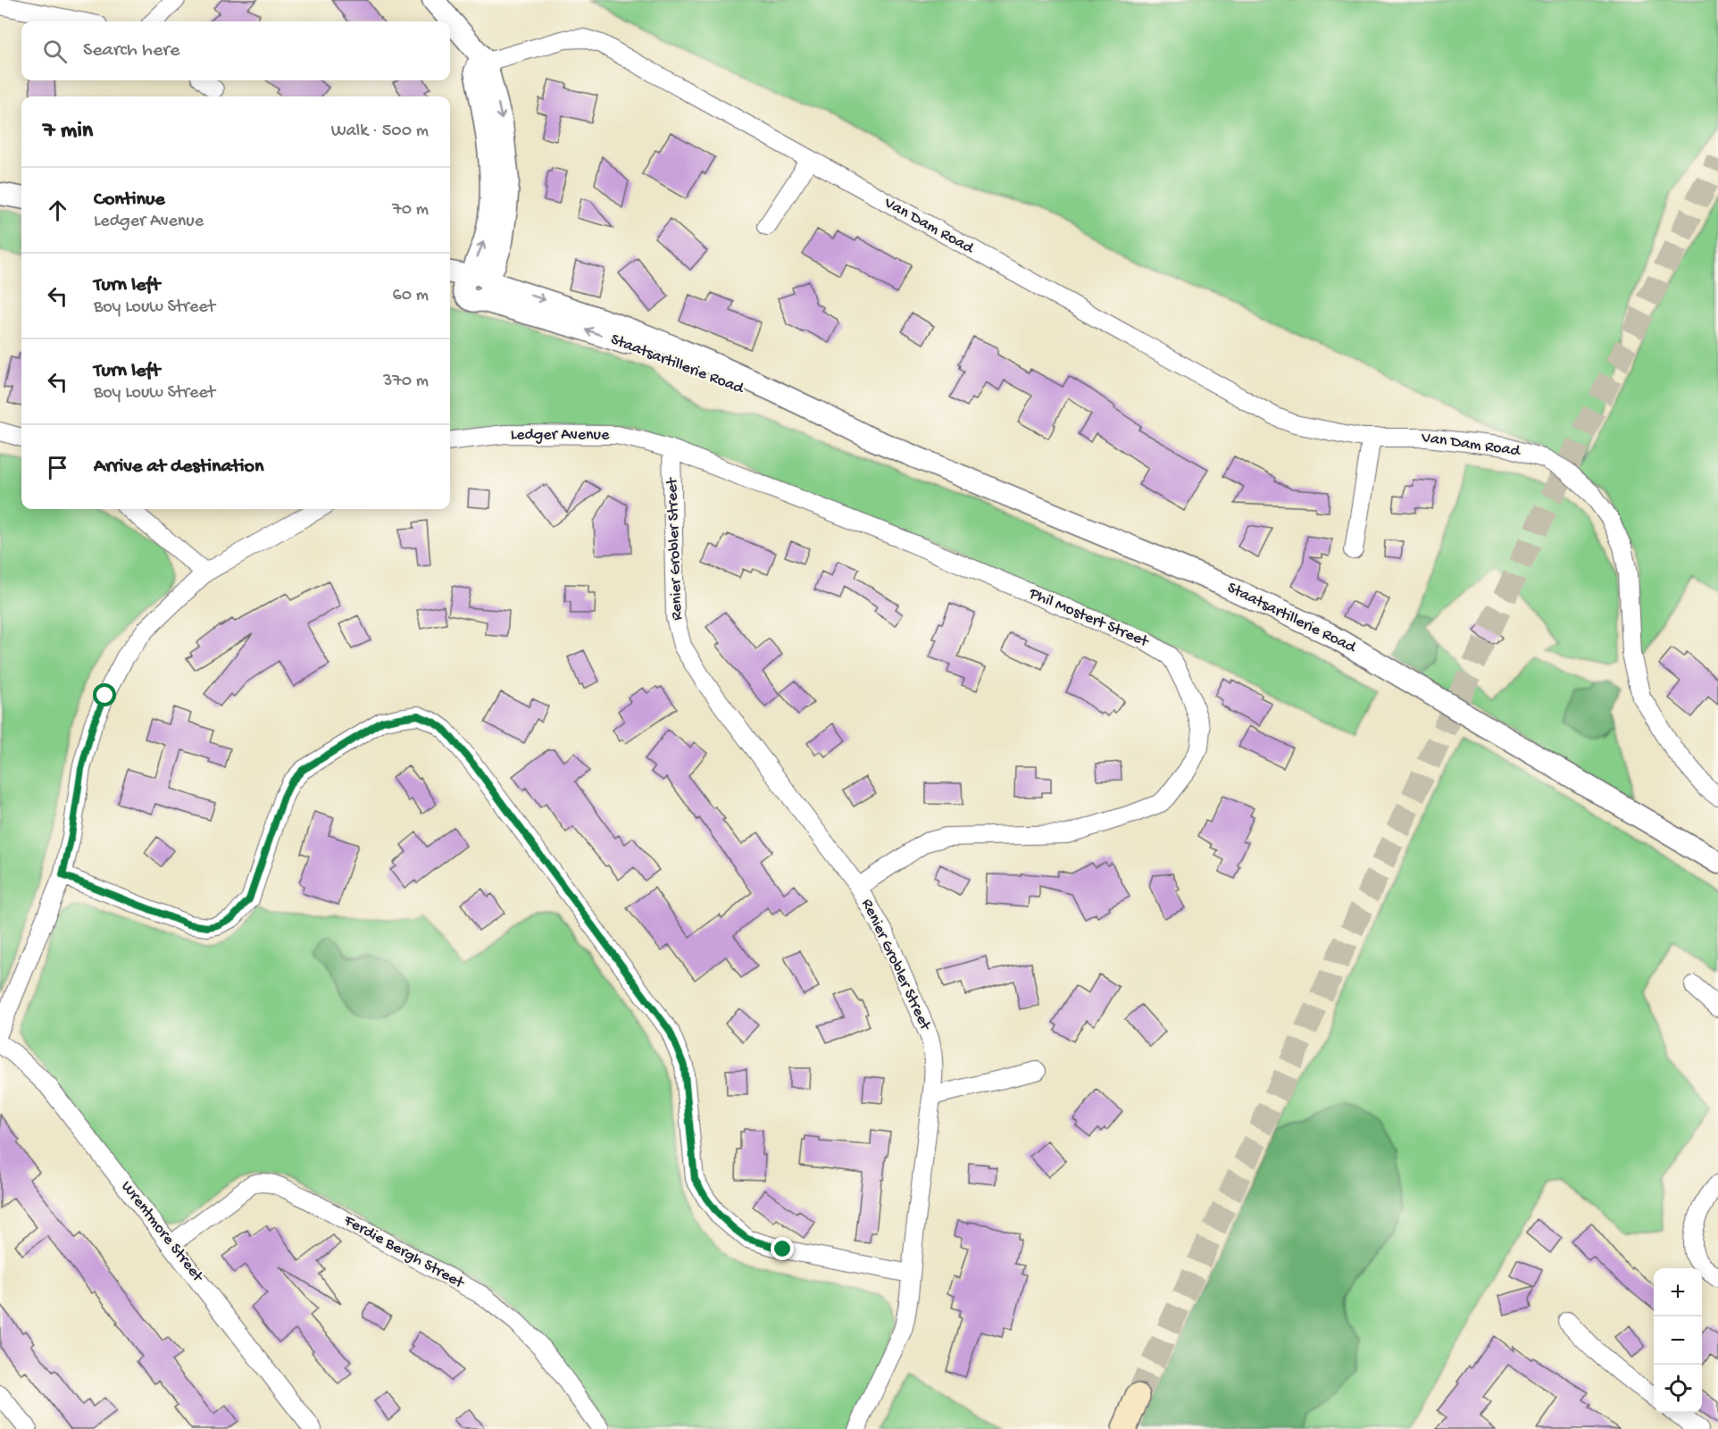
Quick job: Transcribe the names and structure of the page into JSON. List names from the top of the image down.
{
  "streets": {
    "street": [
      "Van Dam Road",
      "Staatsartillerie Road",
      "Ledger Avenue",
      "Renier Grobler Street",
      "Phil Mostert Street",
      "Wrentmore Street",
      "Ferdie Bergh Street"
    ]
  },
  "crossings": [
    ["Ledger Avenue", "Renier Grobler Street"],
    ["Ledger Avenue", "Phil Mostert Street"],
    ["Renier Grobler Street", "Phil Mostert Street"],
    ["Wrentmore Street", "Ferdie Bergh Street"]
  ],
  "page": {
    "search": "Search here",
    "heading": ["7 min", "Walk · 500 m"],
    "list": [
      ["Continue", "Ledger Avenue", "70 m"],
      ["Turn left", "Boy Louw Street", "60 m"],
      ["Turn left", "Boy Louw Street", "370 m"],
      "Arrive at destination"
    ],
    "map_buttons": ["+", "−"]
  }
}
